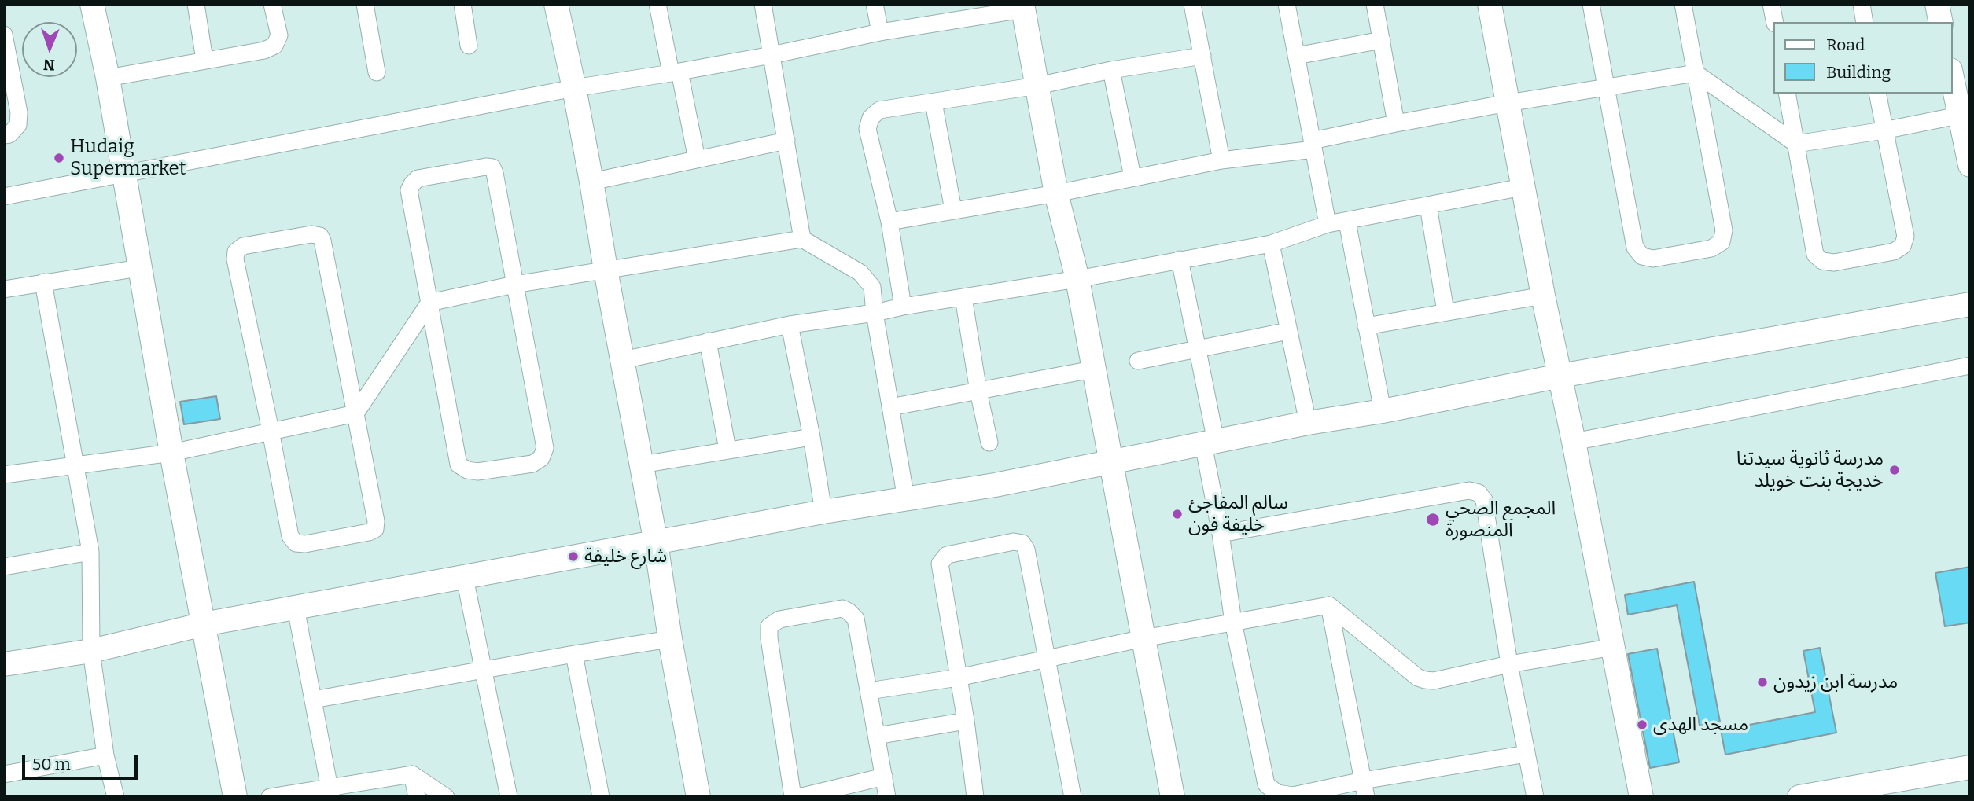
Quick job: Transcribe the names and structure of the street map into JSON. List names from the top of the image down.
{
  "places": [
    "Hudaig Supermarket",
    "مدرسة ثانوية سيدتنا خديجة بنت خويلد",
    "سالم المفاجئ خليفة فون",
    "المجمع الصحي المنصورة",
    "شارع خليفة",
    "مدرسة ابن زيدون",
    "مسجد الهدى"
  ],
  "legend": ["Road", "Building"],
  "scale_bar": "50 m",
  "north": "bottom"
}
